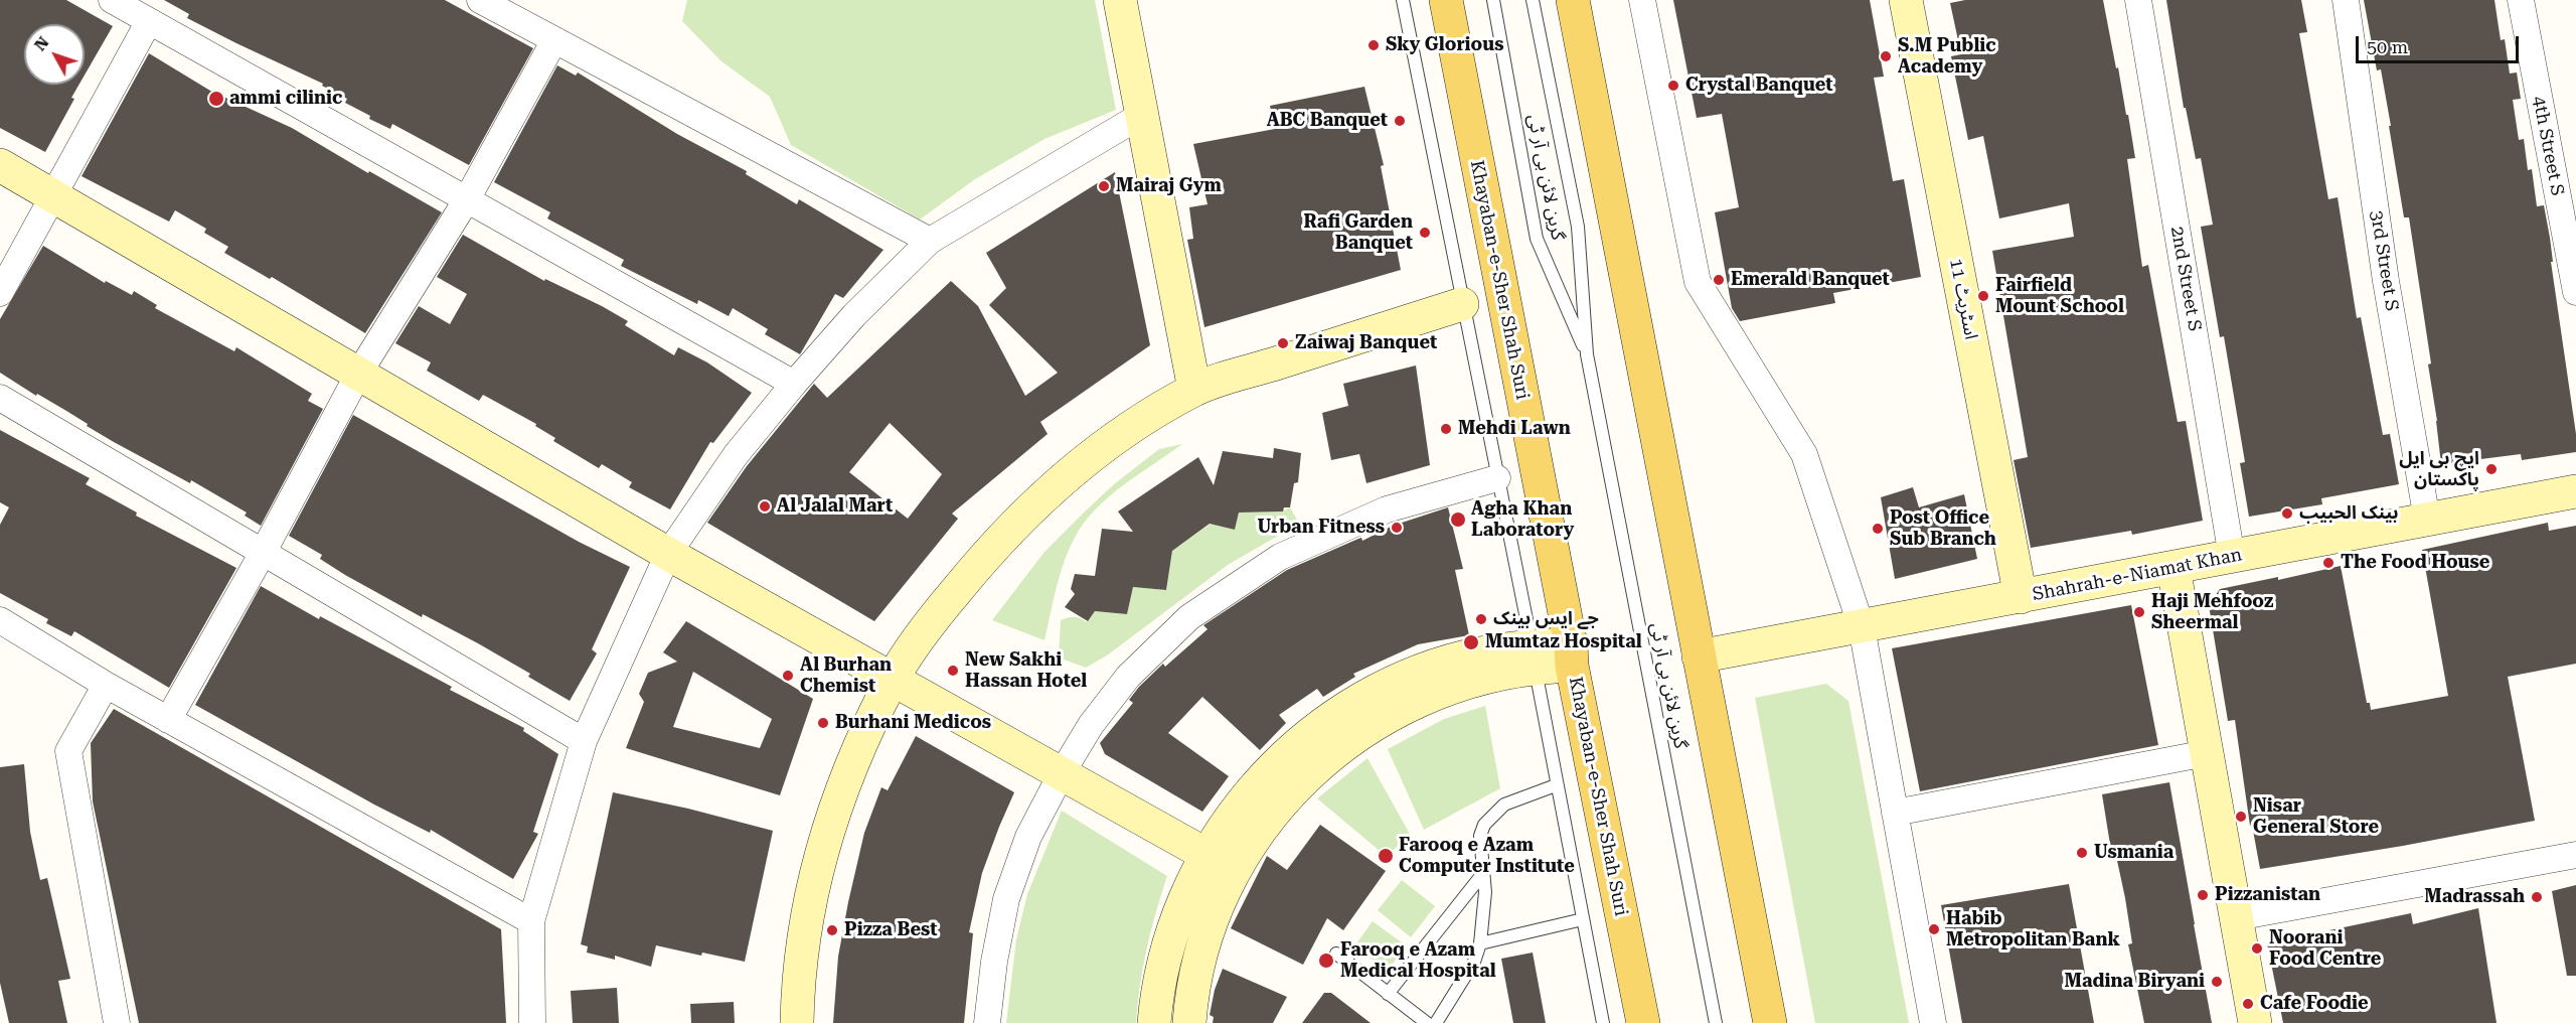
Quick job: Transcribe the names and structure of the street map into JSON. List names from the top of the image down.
{
  "streets": {
    "main road": ["Khayaban-e-Sher Shah Suri"],
    "street": [
      "4th Street S",
      "3rd Street S",
      "2nd Street S",
      "اسٹریٹ 11",
      "Shahrah-e-Niamat Khan"
    ],
    "lane": ["گرین لائن بی آر ٹی"]
  },
  "crossings": [
    ["3rd Street S", "Shahrah-e-Niamat Khan"],
    ["2nd Street S", "Shahrah-e-Niamat Khan"],
    ["اسٹریٹ 11", "Shahrah-e-Niamat Khan"]
  ],
  "places": [
    "Sky Glorious",
    "S.M Public Academy",
    "Crystal Banquet",
    "ammi cilinic",
    "ABC Banquet",
    "Mairaj Gym",
    "Rafi Garden Banquet",
    "Emerald Banquet",
    "Fairfield Mount School",
    "Zaiwaj Banquet",
    "Mehdi Lawn",
    "ایچ بی ایل پاکستان",
    "Al Jalal Mart",
    "بينک الحبيب",
    "Agha Khan Laboratory",
    "Urban Fitness",
    "Post Office Sub Branch",
    "The Food House",
    "Haji Mehfooz Sheermal",
    "جے ایس بینک",
    "Mumtaz Hospital",
    "New Sakhi Hassan Hotel",
    "Al Burhan Chemist",
    "Burhani Medicos",
    "Nisar General Store",
    "Usmania",
    "Farooq e Azam Computer Institute",
    "Pizzanistan",
    "Madrassah",
    "Habib Metropolitan Bank",
    "Pizza Best",
    "Noorani Food Centre",
    "Farooq e Azam Medical Hospital",
    "Madina Biryani",
    "Cafe Foodie"
  ],
  "scale_bar": "50 m",
  "north": "top left"
}
